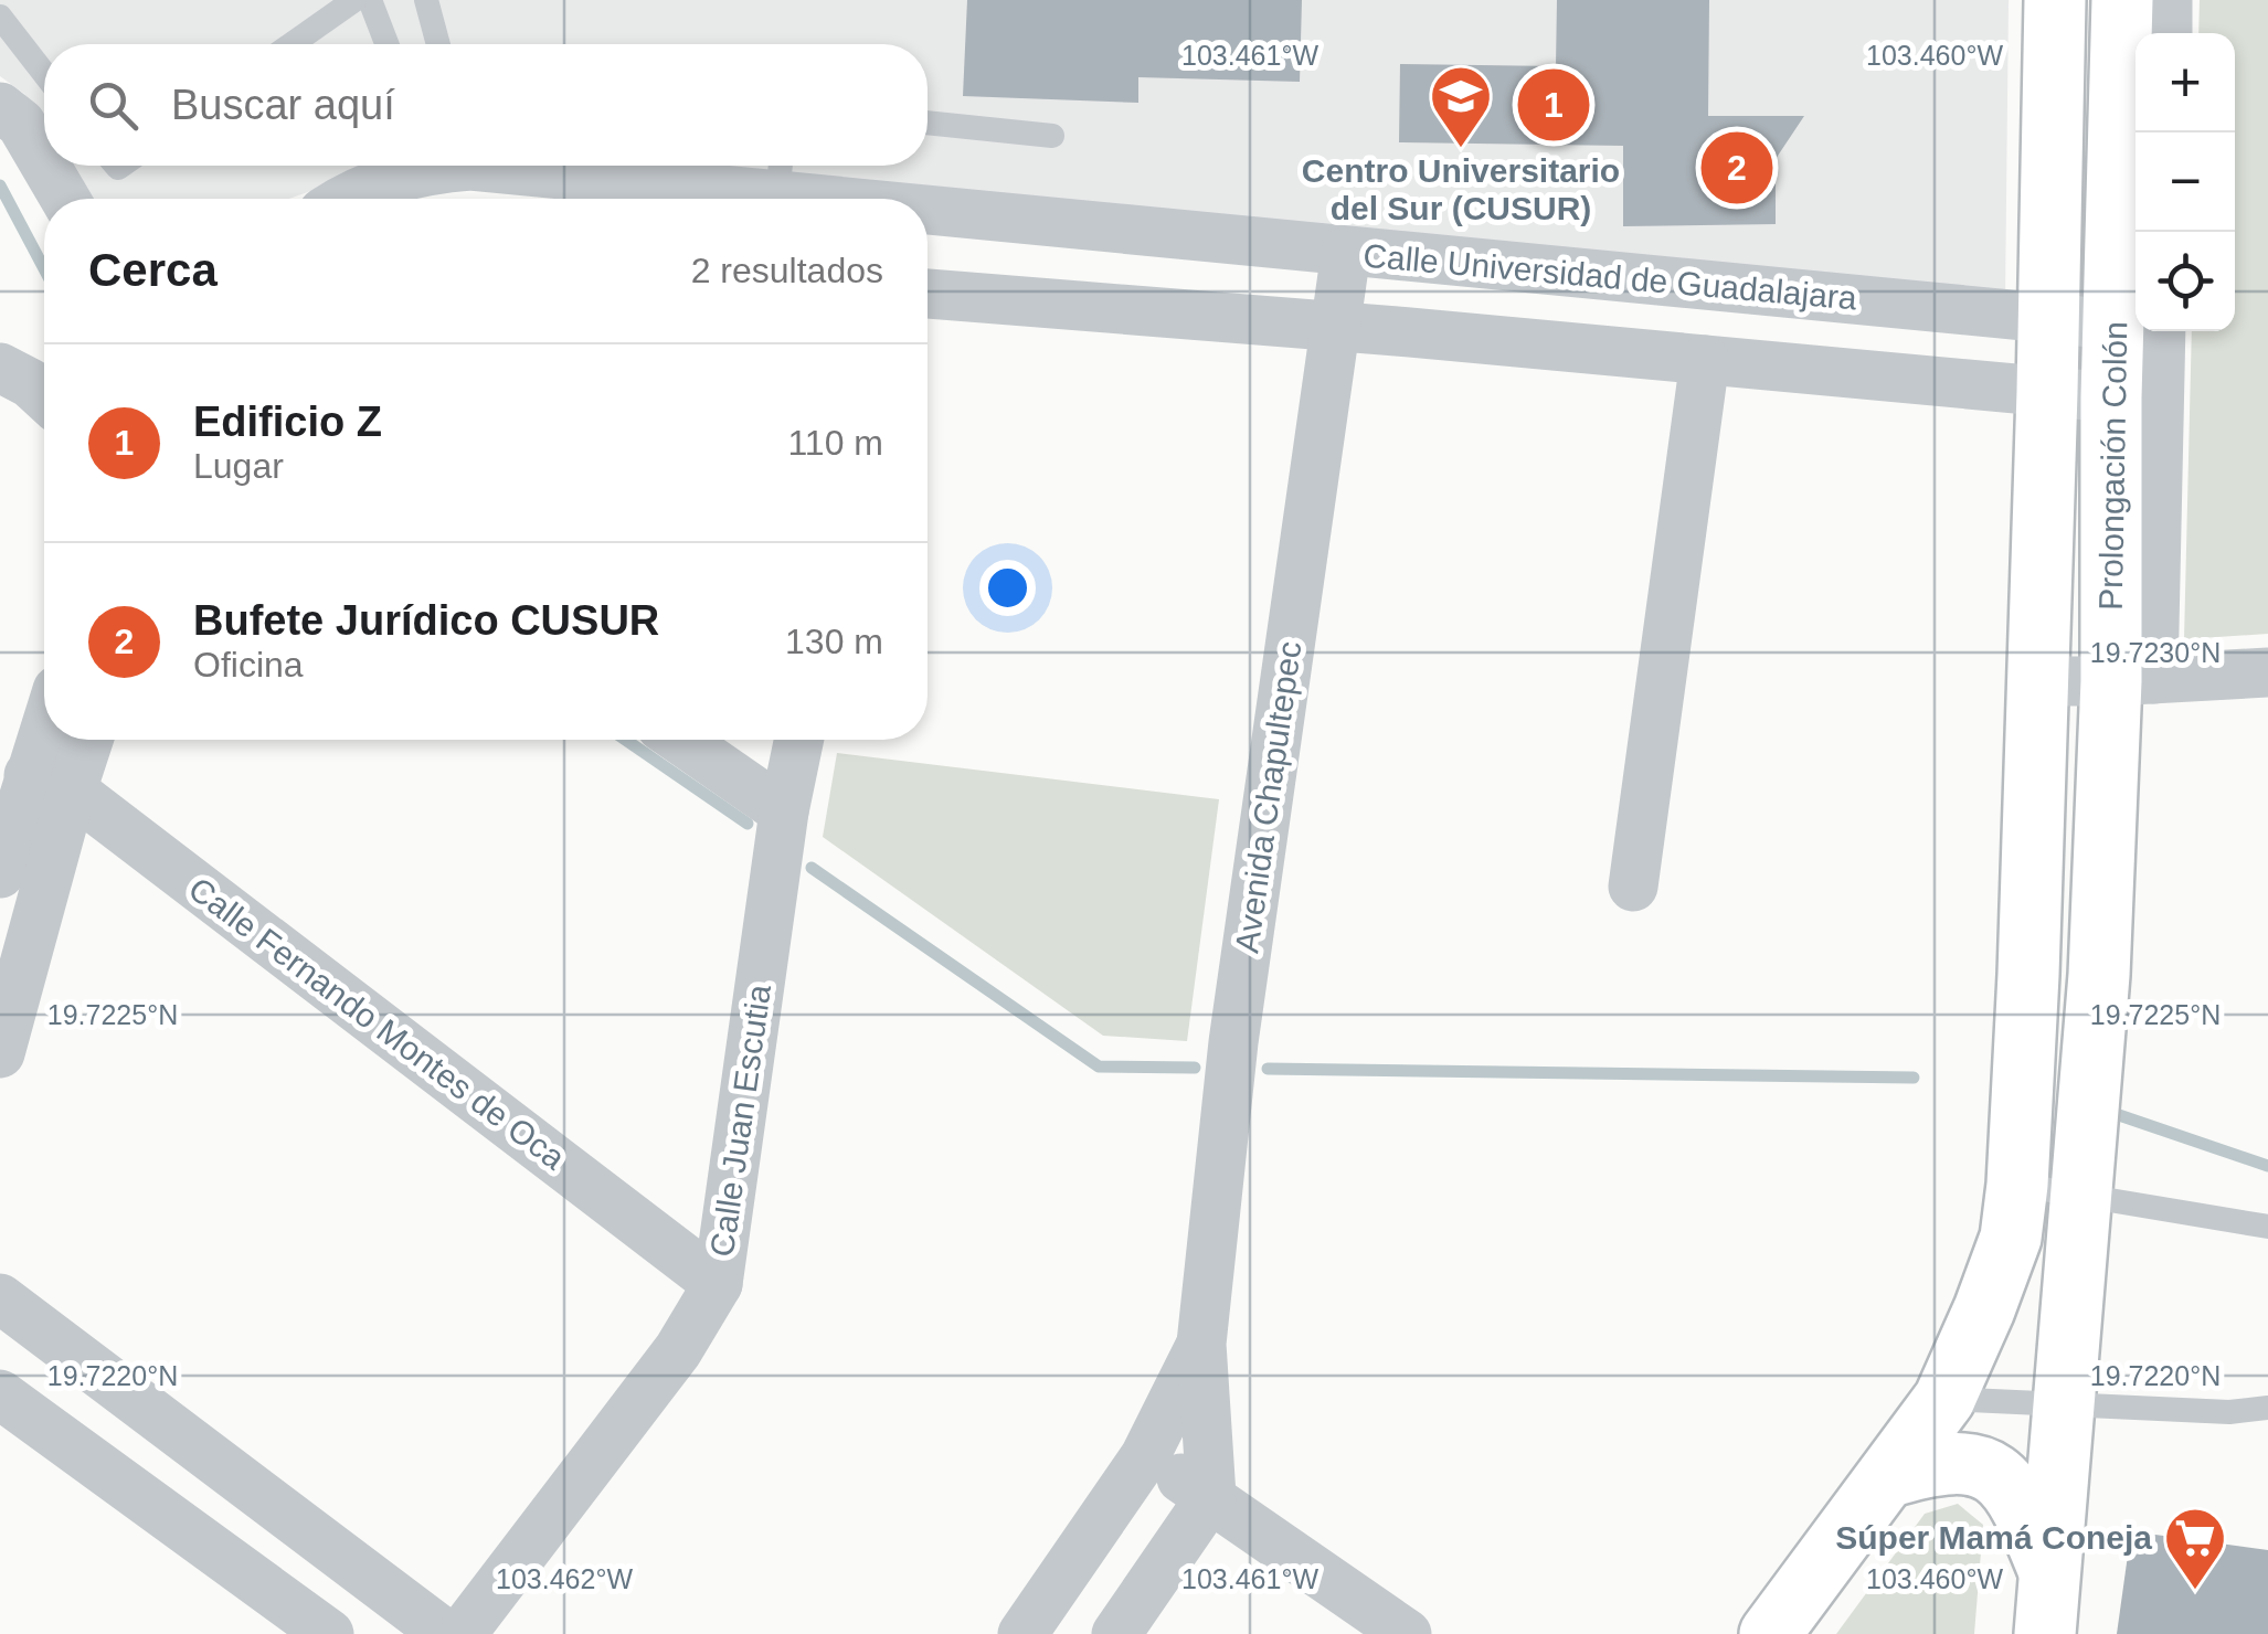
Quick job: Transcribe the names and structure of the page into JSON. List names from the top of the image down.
{
  "streets": {
    "main road": ["Prolongación Colón"],
    "street": [
      "Calle Universidad de Guadalajara",
      "Avenida Chapultepec",
      "Calle Fernando Montes de Oca",
      "Calle Juan Escutia"
    ]
  },
  "crossings": [
    ["Calle Universidad de Guadalajara", "Prolongación Colón"],
    ["Calle Universidad de Guadalajara", "Avenida Chapultepec"],
    ["Calle Fernando Montes de Oca", "Calle Juan Escutia"]
  ],
  "places": {
    "school or university": ["Centro Universitario del Sur (CUSUR)"],
    "supermarket": ["Súper Mamá Coneja"]
  },
  "page": {
    "map_buttons": ["+", "−"],
    "search": "Buscar aquí",
    "pins": ["1", "2"],
    "heading": ["Cerca", "2 resultados"],
    "list": [
      {
        "mark": "1",
        "name": "Edificio Z",
        "note": "Lugar",
        "value": "110 m"
      },
      {
        "mark": "2",
        "name": "Bufete Jurídico CUSUR",
        "note": "Oficina",
        "value": "130 m"
      }
    ]
  },
  "coordinates": [
    "103.461°W",
    "103.460°W",
    "19.7230°N",
    "19.7225°N",
    "19.7220°N",
    "103.462°W"
  ]
}
